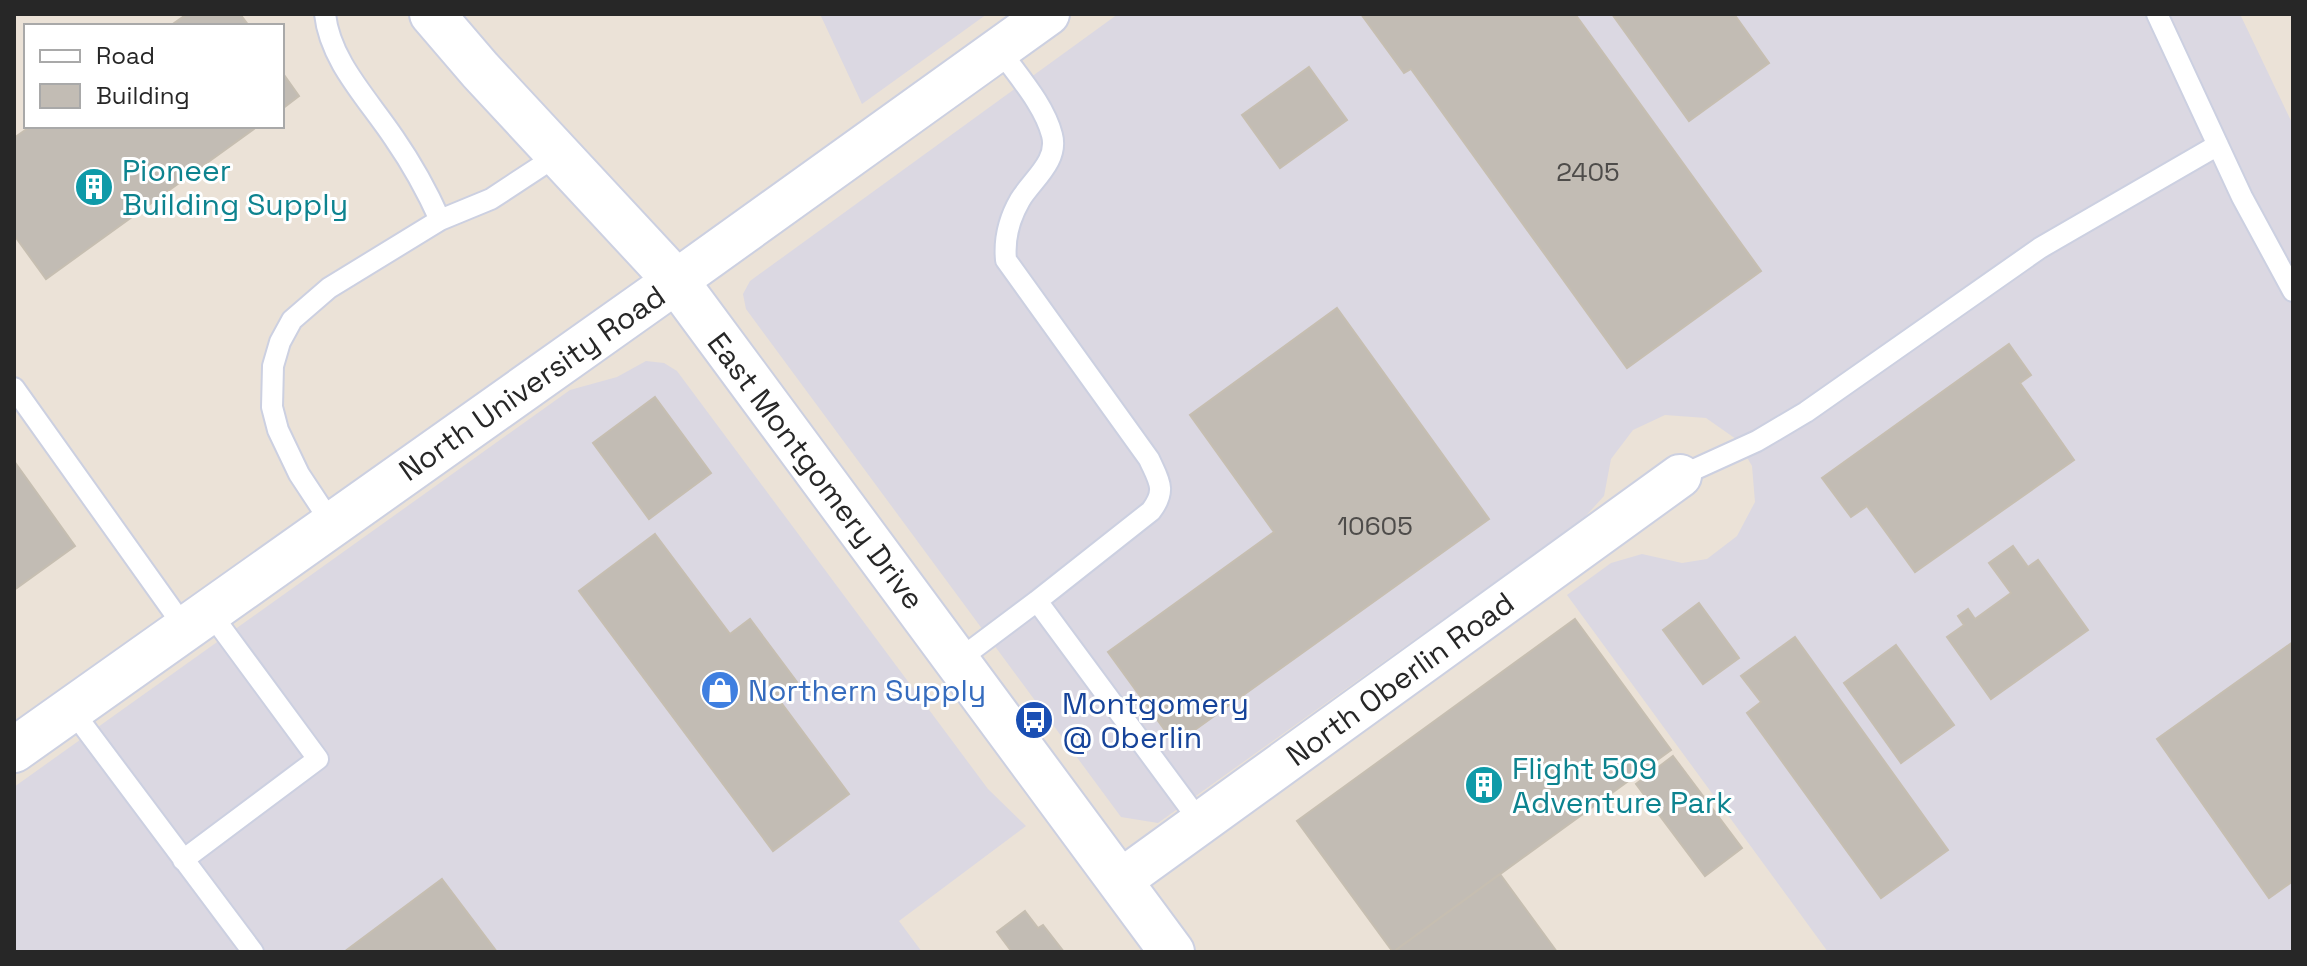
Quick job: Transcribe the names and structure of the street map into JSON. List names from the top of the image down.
{
  "streets": {
    "main road": ["North University Road", "East Montgomery Drive"],
    "street": ["North Oberlin Road"]
  },
  "crossings": [
    ["North University Road", "East Montgomery Drive"],
    ["East Montgomery Drive", "North Oberlin Road"]
  ],
  "places": {
    "building": ["Pioneer Building Supply", "Flight 509 Adventure Park"],
    "shop": ["Northern Supply"],
    "bus stop": ["Montgomery @ Oberlin"]
  },
  "house_numbers": ["2405", "10605"],
  "legend": ["Road", "Building"]
}
